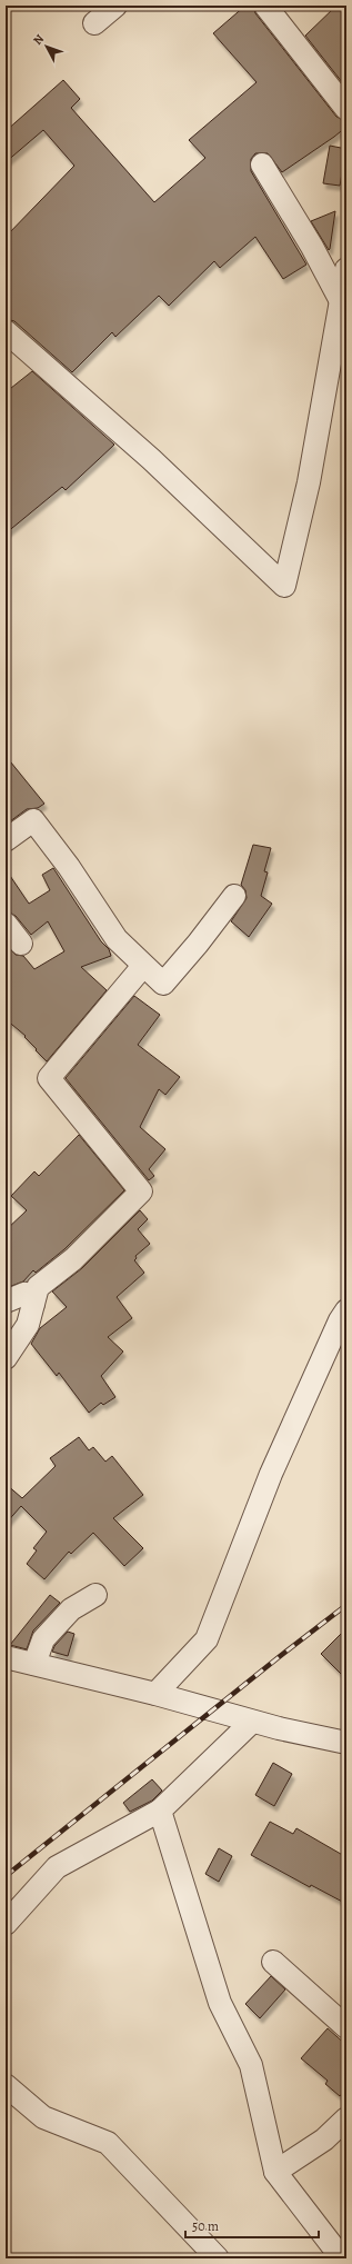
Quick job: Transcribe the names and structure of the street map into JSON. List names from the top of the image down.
{
  "scale_bar": "50 m",
  "north": "top left"
}
